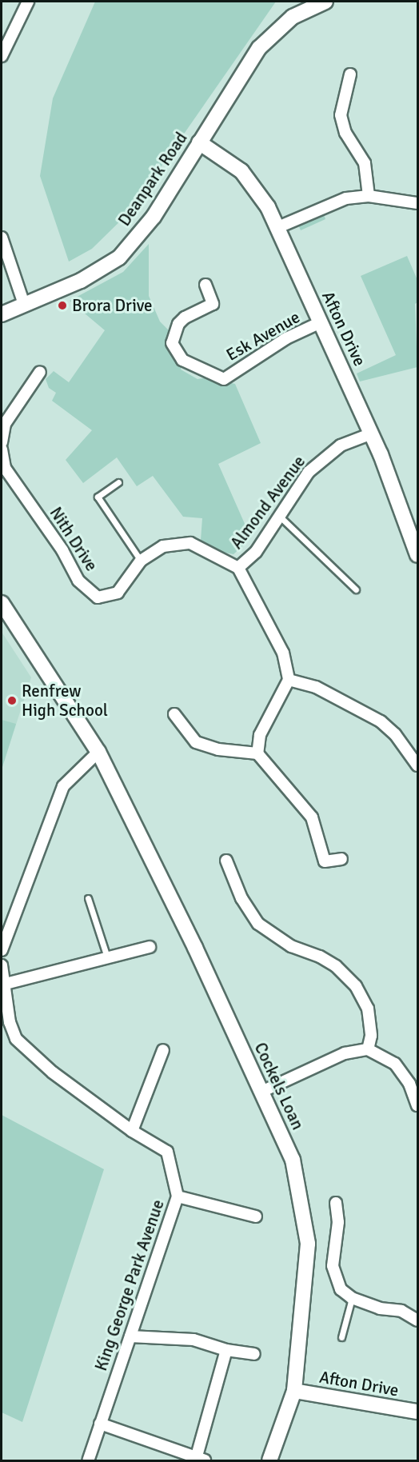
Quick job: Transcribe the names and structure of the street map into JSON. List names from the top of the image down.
{
  "streets": {
    "street": [
      "Deanpark Road",
      "Afton Drive",
      "Esk Avenue",
      "Almond Avenue",
      "Nith Drive",
      "Cockels Loan",
      "King George Park Avenue"
    ]
  },
  "crossings": [
    ["Deanpark Road", "Afton Drive"],
    ["Afton Drive", "Esk Avenue"],
    ["Afton Drive", "Almond Avenue"],
    ["Afton Drive", "Cockels Loan"],
    ["Almond Avenue", "Nith Drive"]
  ],
  "places": ["Brora Drive", "Renfrew High School"]
}
